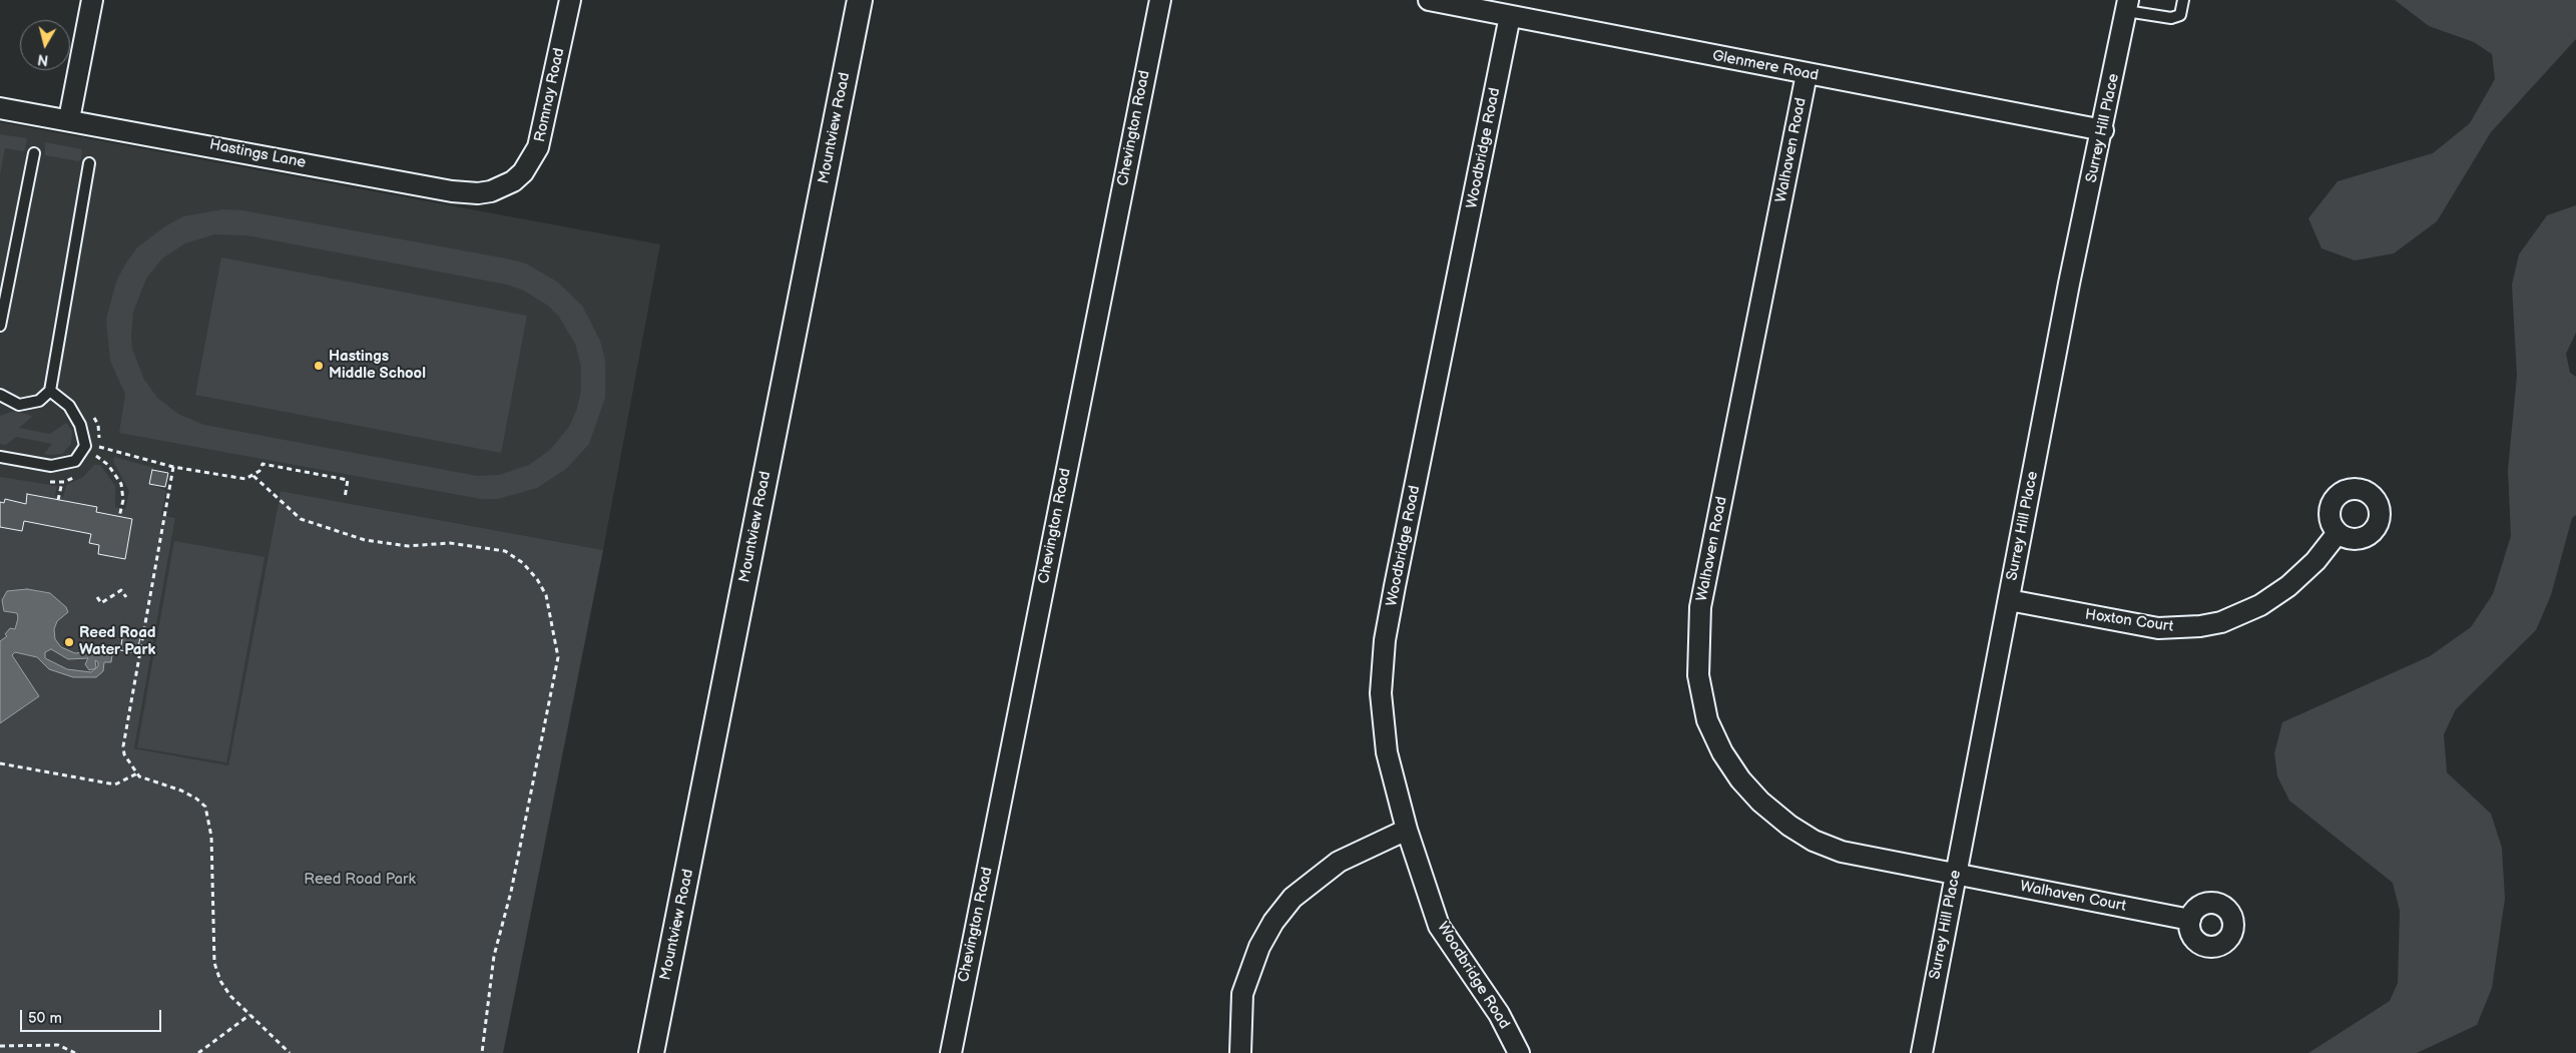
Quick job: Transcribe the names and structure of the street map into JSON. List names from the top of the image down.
{
  "streets": {
    "street": [
      "Glenmere Road",
      "Romnay Road",
      "Mountview Road",
      "Chevington Road",
      "Surrey Hill Place",
      "Woodbridge Road",
      "Walhaven Road",
      "Hastings Lane",
      "Hoxton Court",
      "Walhaven Court"
    ]
  },
  "crossings": [
    ["Glenmere Road", "Surrey Hill Place"],
    ["Glenmere Road", "Woodbridge Road"],
    ["Glenmere Road", "Walhaven Road"],
    ["Romnay Road", "Hastings Lane"],
    ["Surrey Hill Place", "Walhaven Road"],
    ["Surrey Hill Place", "Hoxton Court"],
    ["Surrey Hill Place", "Walhaven Court"],
    ["Walhaven Road", "Walhaven Court"]
  ],
  "parks": ["Reed Road Park"],
  "places": ["Hastings Middle School", "Reed Road Water Park"],
  "scale_bar": "50 m",
  "north": "bottom"
}
